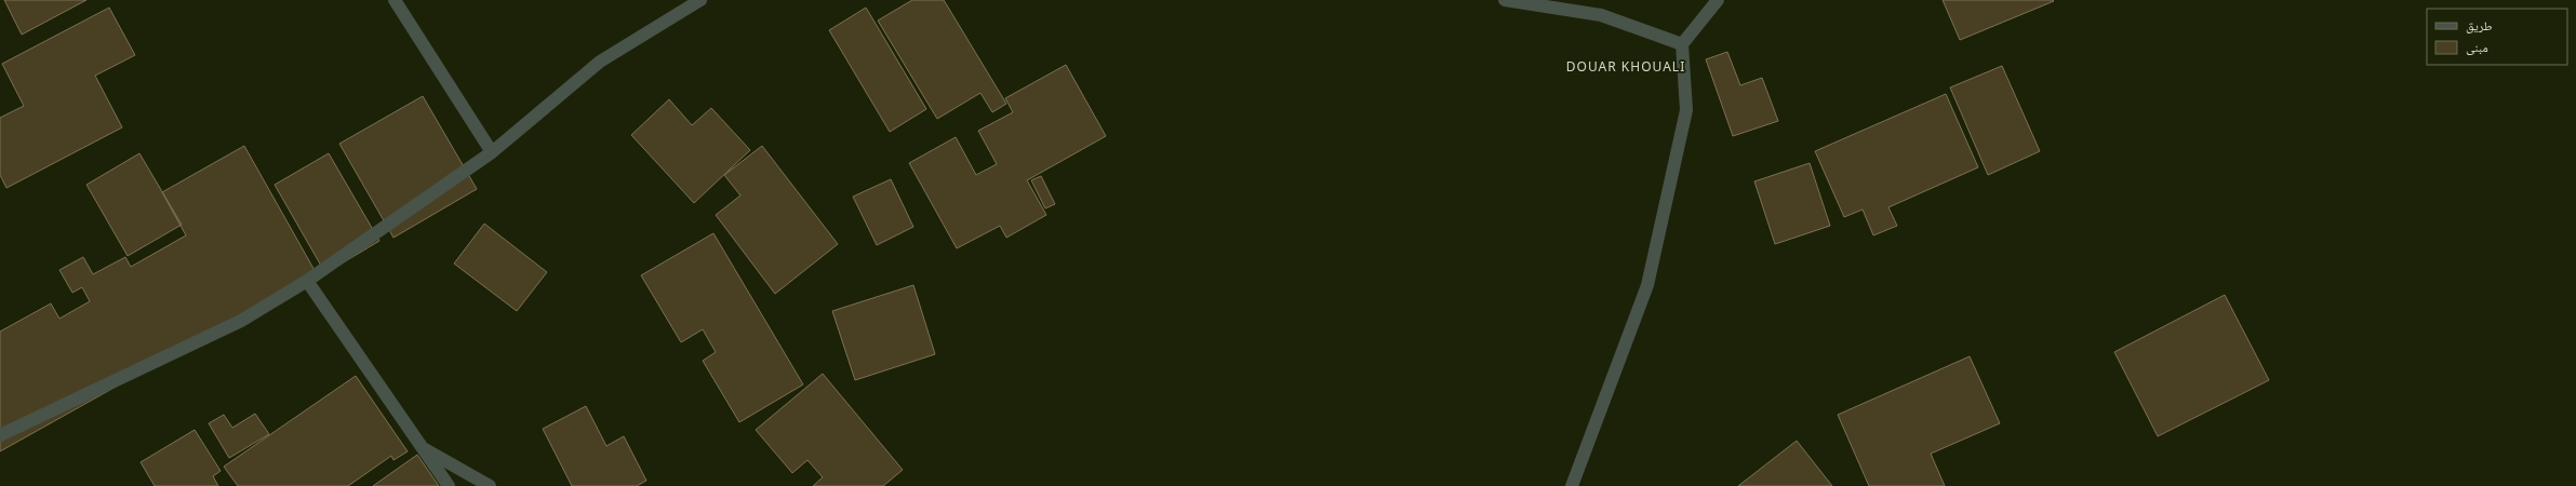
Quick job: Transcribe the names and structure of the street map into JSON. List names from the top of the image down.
{
  "districts": ["DOUAR KHOUALI"],
  "legend": ["طريق", "مبنى"]
}
